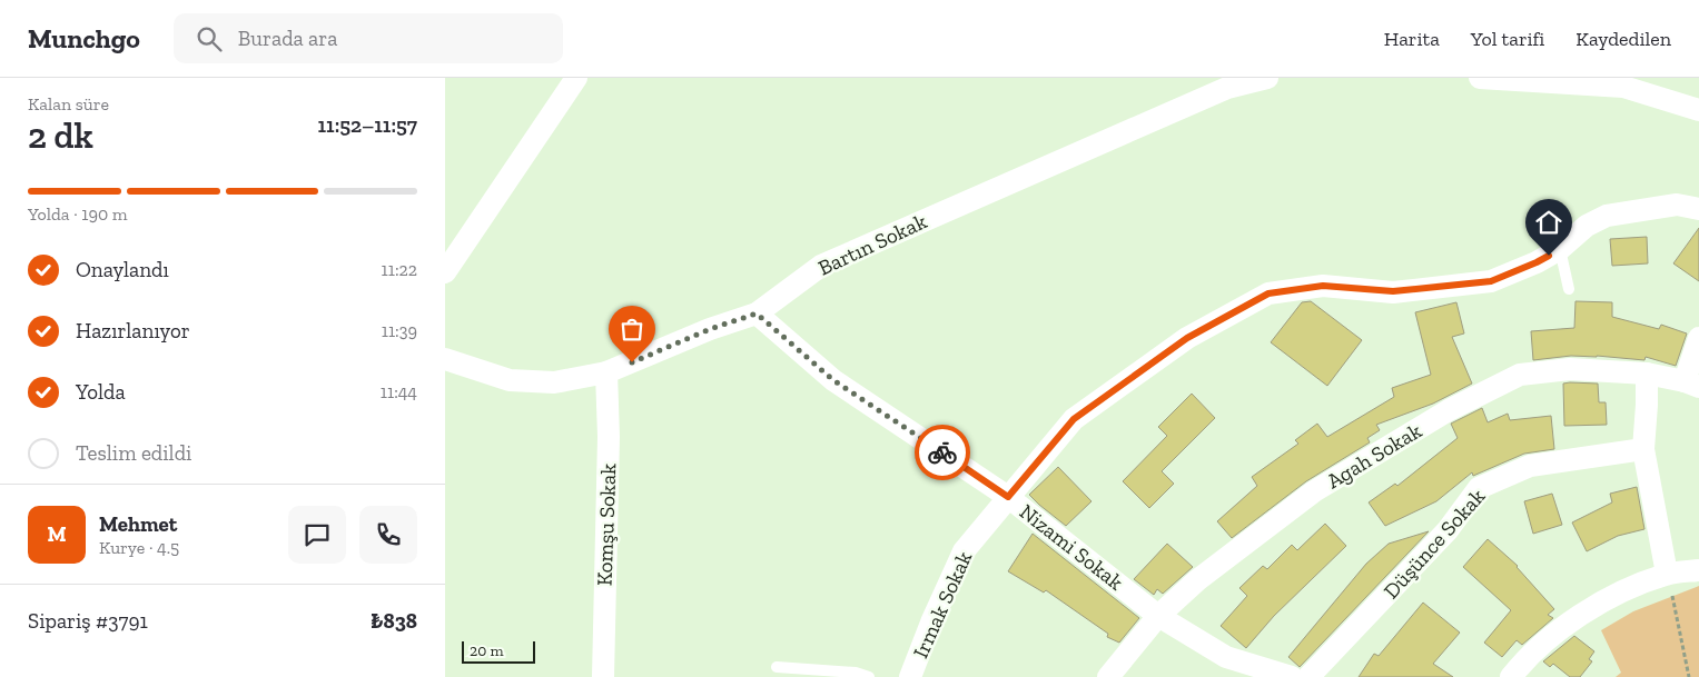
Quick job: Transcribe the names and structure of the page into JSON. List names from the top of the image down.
{
  "streets": {
    "street": [
      "Bartın Sokak",
      "Agah Sokak",
      "Komşu Sokak",
      "Düşünce Sokak",
      "Nizami Sokak",
      "Irmak Sokak"
    ]
  },
  "crossings": [
    ["Bartın Sokak", "Komşu Sokak"],
    ["Bartın Sokak", "Nizami Sokak"],
    ["Agah Sokak", "Nizami Sokak"],
    ["Nizami Sokak", "Irmak Sokak"]
  ],
  "scale_bar": "20 m",
  "page": {
    "header": "Munchgo",
    "search": "Burada ara",
    "nav": ["Harita", "Yol tarifi", "Kaydedilen"],
    "heading": ["2 dk", "Kalan süre", "11:52–11:57"],
    "panel": [
      "Mehmet",
      "Kurye · 4.5",
      "Sipariş #3791",
      "₺838"
    ],
    "bar": "Yolda · 190 m",
    "list": [
      ["Onaylandı", "11:22"],
      ["Hazırlanıyor", "11:39"],
      ["Yolda", "11:44"],
      "Teslim edildi"
    ],
    "round": "M",
    "scale": "20 m"
  }
}
